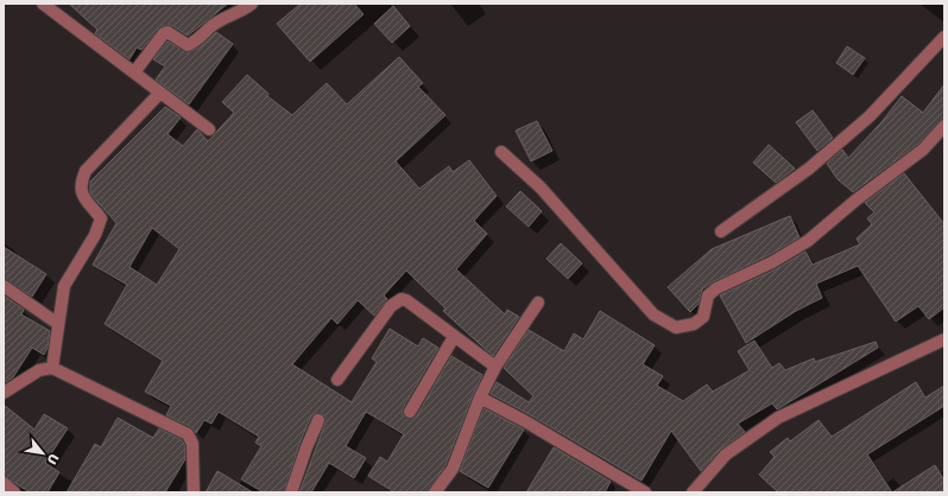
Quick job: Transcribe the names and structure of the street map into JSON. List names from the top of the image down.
{
  "north": "bottom right"
}
